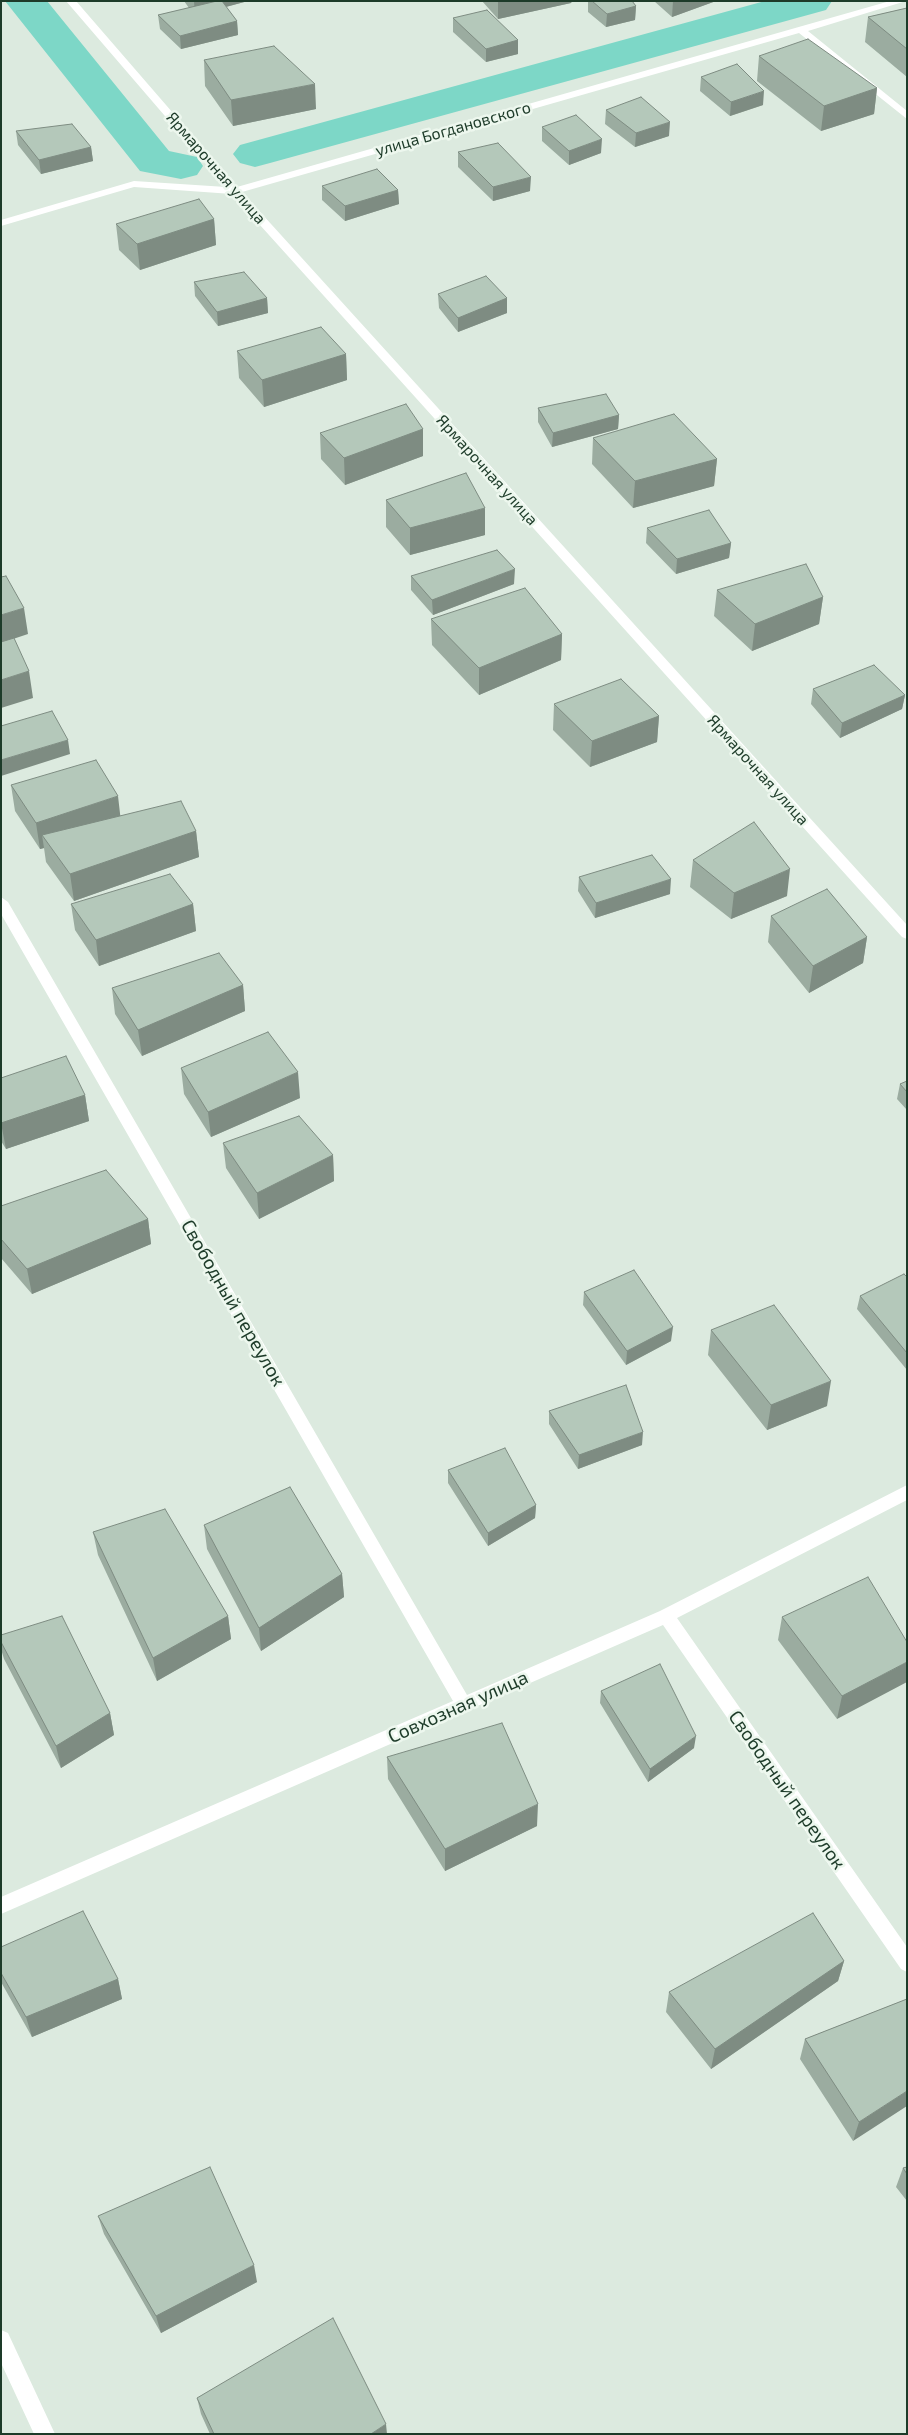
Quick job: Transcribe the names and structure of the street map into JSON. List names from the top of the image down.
{
  "streets": {
    "street": [
      "улица Богдановского",
      "Ярмарочная улица",
      "Свободный переулок",
      "Совхозная улица"
    ]
  },
  "crossings": [
    ["улица Богдановского", "Ярмарочная улица"],
    ["Свободный переулок", "Совхозная улица"]
  ]
}
